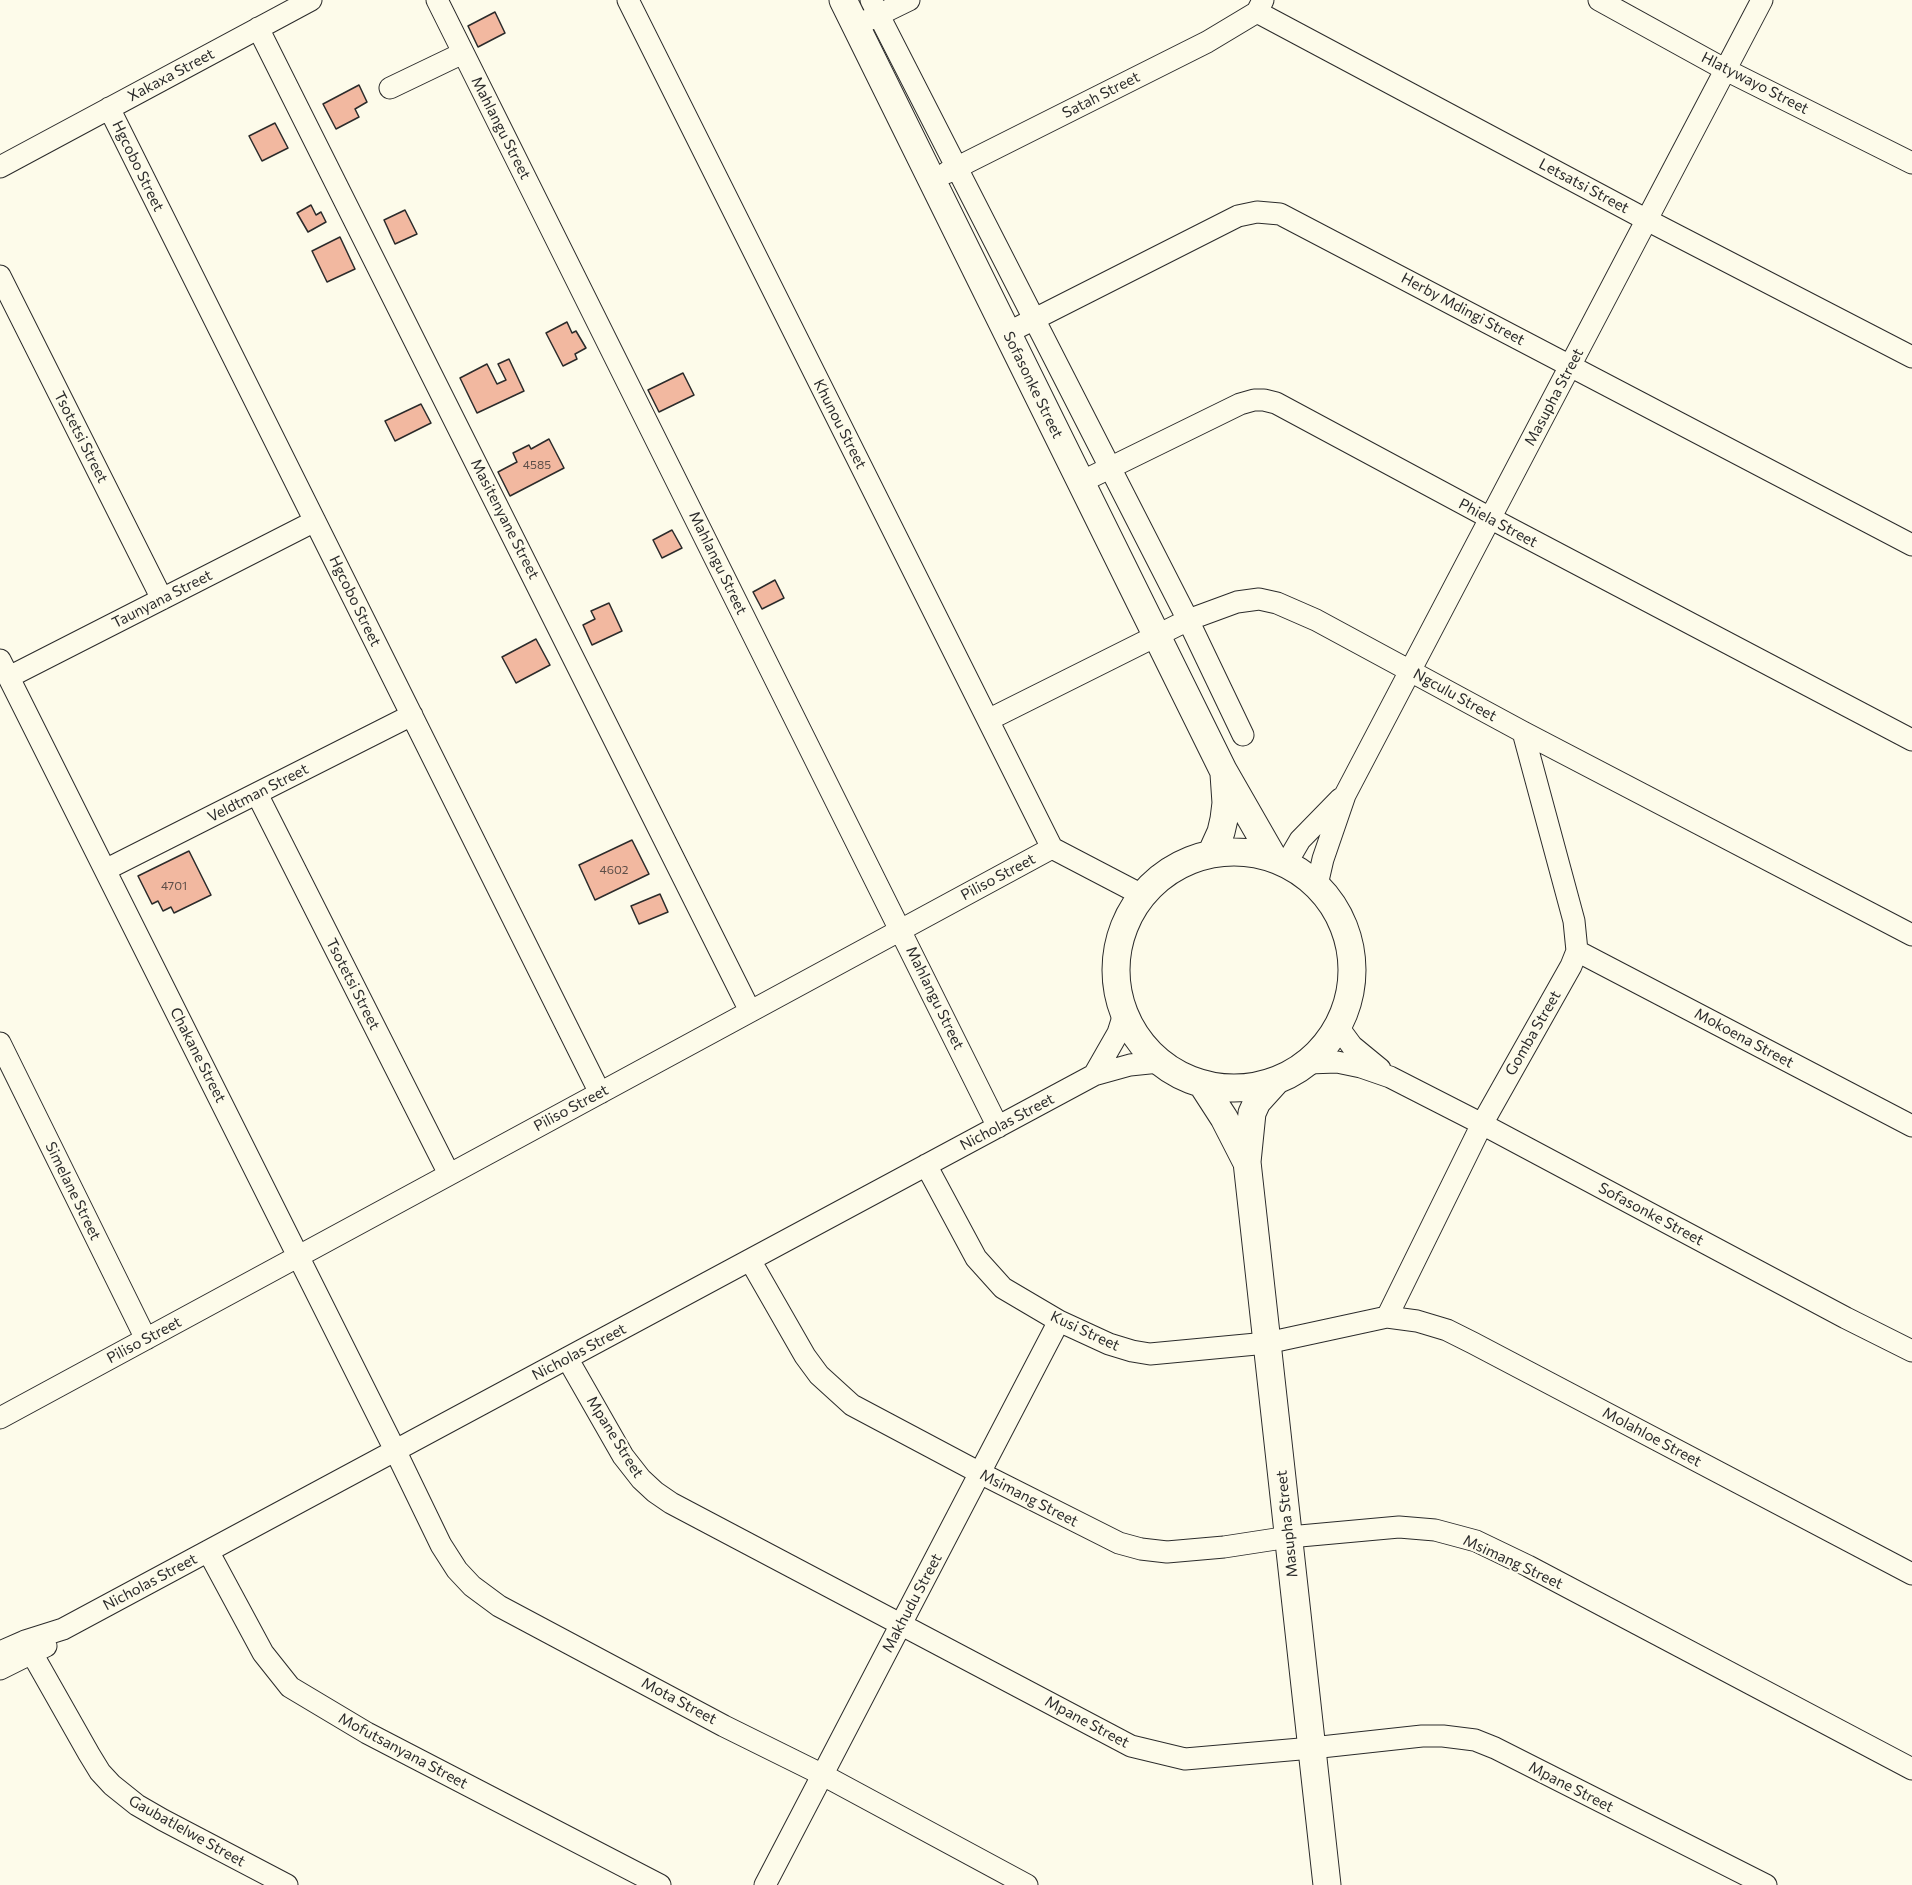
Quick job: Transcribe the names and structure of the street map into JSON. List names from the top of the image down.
{
  "streets": {
    "main road": ["Sofasonke Street", "Masupha Street"],
    "street": [
      "Xakaxa Street",
      "Hlatywayo Street",
      "Satah Street",
      "Mahlangu Street",
      "Hgcobo Street",
      "Letsatsi Street",
      "Herby Mdingi Street",
      "Khunou Street",
      "Tsotetsi Street",
      "Masitenyane Street",
      "Phiela Street",
      "Taunyana Street",
      "Ngculu Street",
      "Veldtman Street",
      "Piliso Street",
      "Gomba Street",
      "Mokoena Street",
      "Chakane Street",
      "Nicholas Street",
      "Simelane Street",
      "Kusi Street",
      "Mpane Street",
      "Molahloe Street",
      "Msimang Street",
      "Makhudu Street",
      "Mota Street",
      "Mofutsanyana Street",
      "Gaubatlelwe Street"
    ]
  },
  "crossings": [
    ["Xakaxa Street", "Hgcobo Street"],
    ["Xakaxa Street", "Masitenyane Street"],
    ["Hlatywayo Street", "Masupha Street"],
    ["Satah Street", "Letsatsi Street"],
    ["Satah Street", "Sofasonke Street"],
    ["Mahlangu Street", "Piliso Street"],
    ["Mahlangu Street", "Nicholas Street"],
    ["Hgcobo Street", "Taunyana Street"],
    ["Hgcobo Street", "Veldtman Street"],
    ["Hgcobo Street", "Piliso Street"],
    ["Letsatsi Street", "Masupha Street"],
    ["Herby Mdingi Street", "Sofasonke Street"],
    ["Herby Mdingi Street", "Masupha Street"],
    ["Sofasonke Street", "Masupha Street"],
    ["Sofasonke Street", "Phiela Street"],
    ["Sofasonke Street", "Ngculu Street"],
    ["Sofasonke Street", "Piliso Street"],
    ["Sofasonke Street", "Gomba Street"],
    ["Sofasonke Street", "Nicholas Street"],
    ["Masupha Street", "Phiela Street"],
    ["Masupha Street", "Ngculu Street"],
    ["Masupha Street", "Kusi Street"],
    ["Masupha Street", "Mpane Street"],
    ["Masupha Street", "Msimang Street"],
    ["Khunou Street", "Ngculu Street"],
    ["Khunou Street", "Piliso Street"],
    ["Tsotetsi Street", "Taunyana Street"],
    ["Tsotetsi Street", "Veldtman Street"],
    ["Tsotetsi Street", "Piliso Street"],
    ["Masitenyane Street", "Piliso Street"],
    ["Taunyana Street", "Chakane Street"],
    ["Ngculu Street", "Gomba Street"],
    ["Veldtman Street", "Chakane Street"],
    ["Piliso Street", "Chakane Street"],
    ["Piliso Street", "Simelane Street"],
    ["Gomba Street", "Mokoena Street"],
    ["Gomba Street", "Kusi Street"],
    ["Gomba Street", "Molahloe Street"],
    ["Chakane Street", "Nicholas Street"],
    ["Chakane Street", "Mota Street"],
    ["Nicholas Street", "Kusi Street"],
    ["Nicholas Street", "Mpane Street"],
    ["Nicholas Street", "Msimang Street"],
    ["Nicholas Street", "Mota Street"],
    ["Nicholas Street", "Mofutsanyana Street"],
    ["Nicholas Street", "Gaubatlelwe Street"],
    ["Kusi Street", "Molahloe Street"],
    ["Kusi Street", "Makhudu Street"],
    ["Mpane Street", "Makhudu Street"],
    ["Msimang Street", "Makhudu Street"],
    ["Makhudu Street", "Mota Street"]
  ],
  "house_numbers": ["4585", "4602", "4701"]
}
